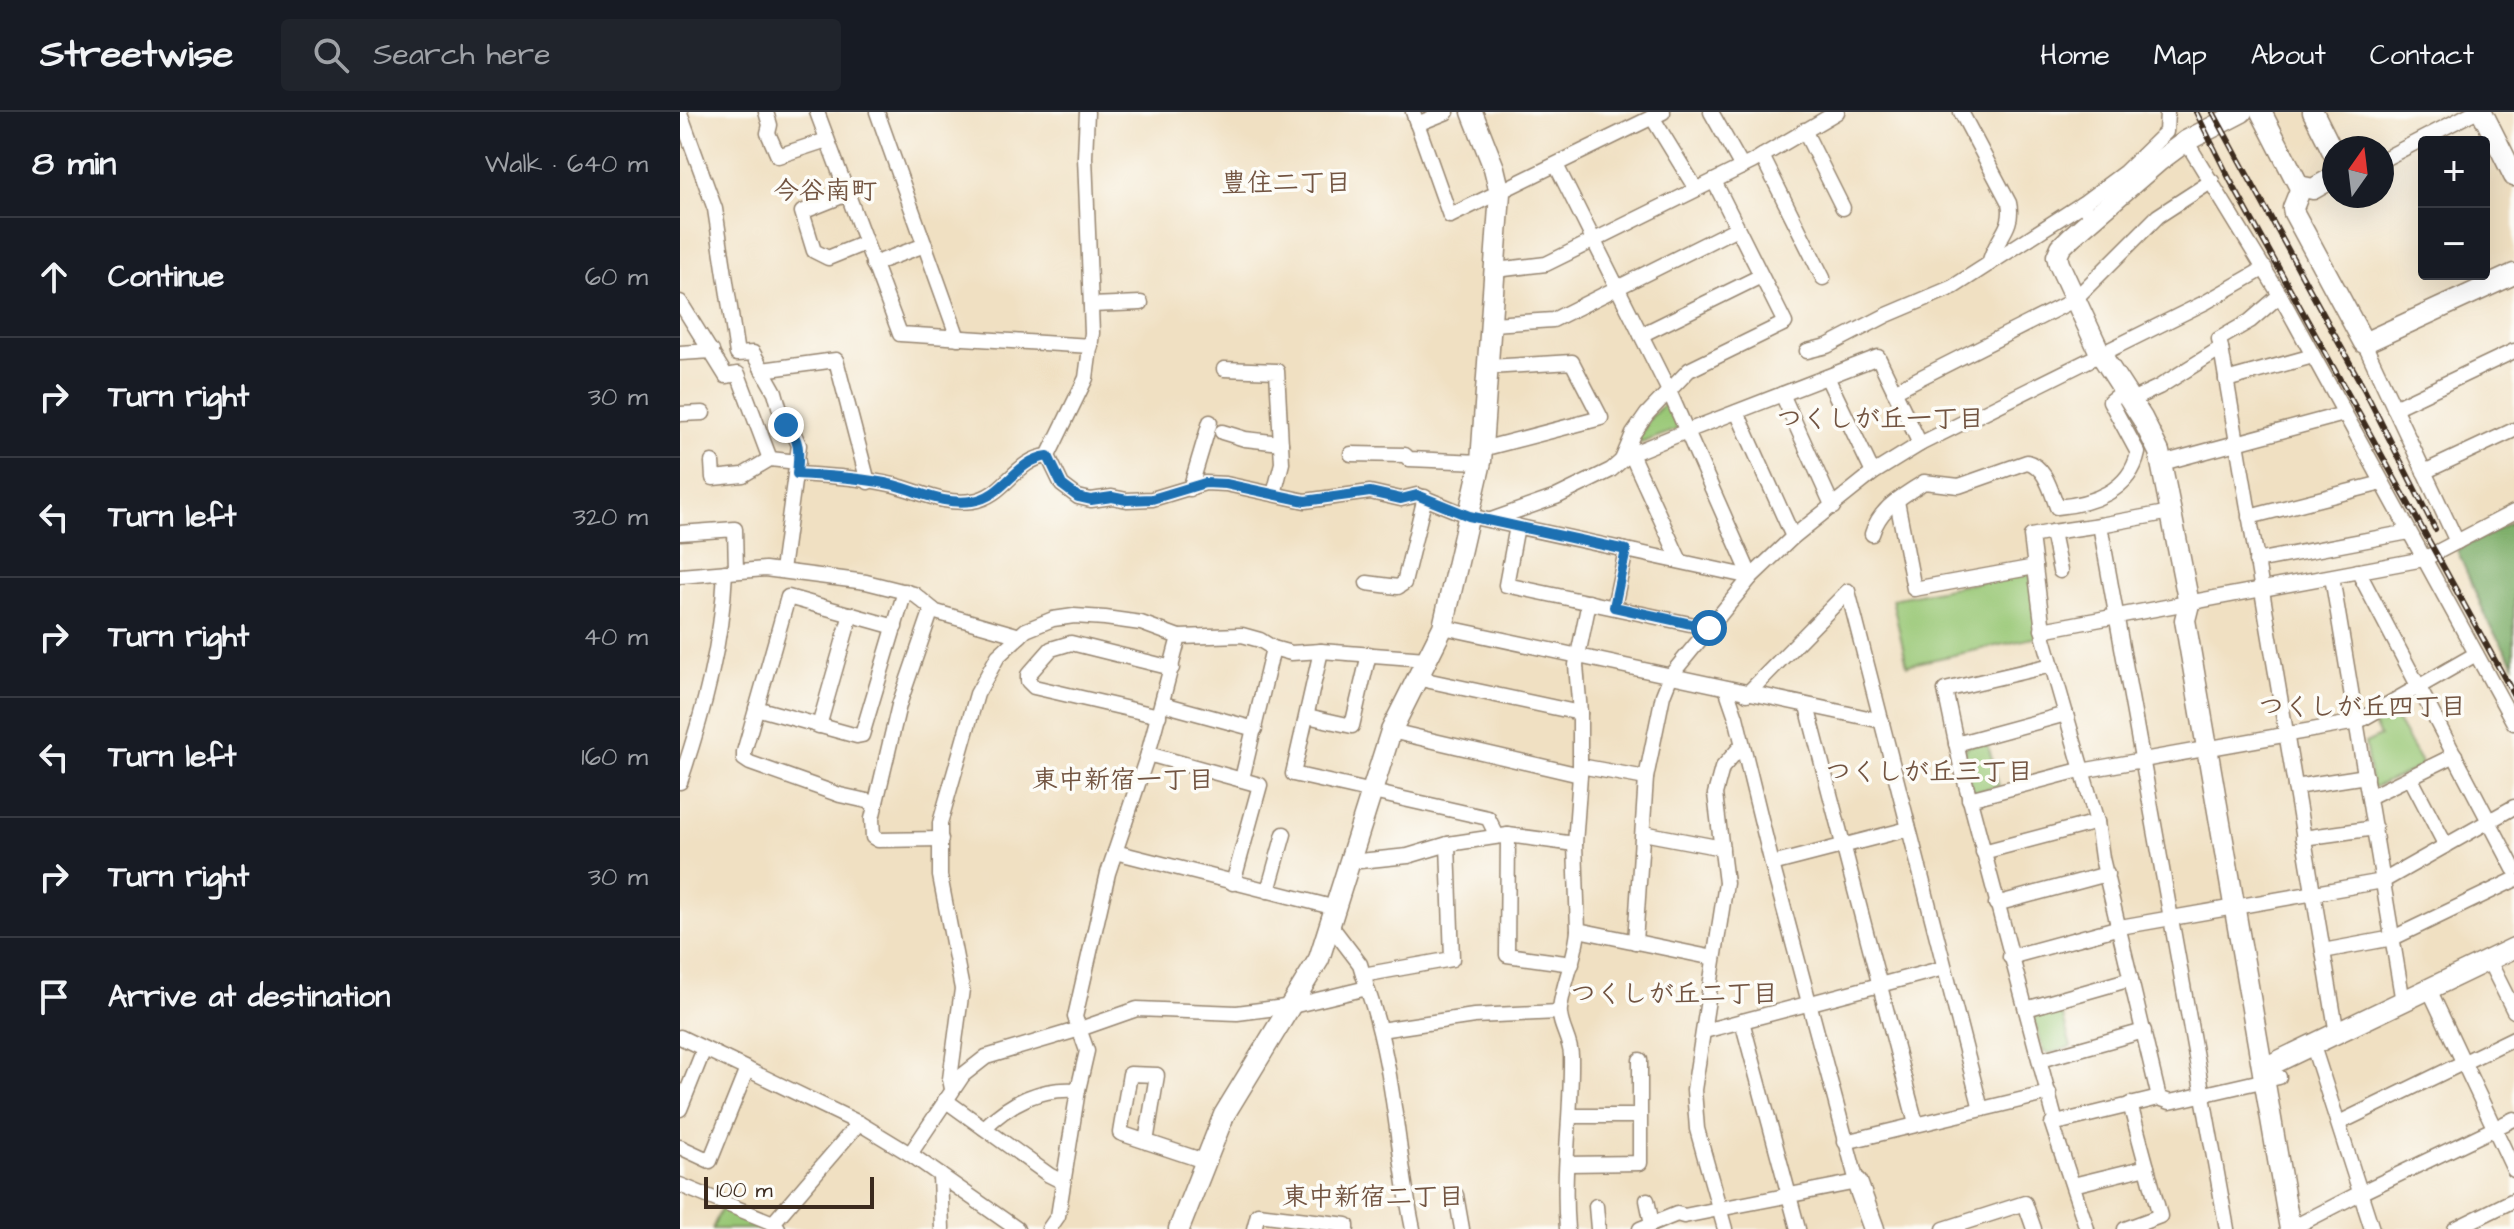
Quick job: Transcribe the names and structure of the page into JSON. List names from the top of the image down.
{
  "districts": [
    "豊住二丁目",
    "今谷南町",
    "つくしが丘一丁目",
    "つくしが丘四丁目",
    "つくしが丘三丁目",
    "東中新宿一丁目",
    "つくしが丘二丁目",
    "東中新宿二丁目"
  ],
  "scale_bar": "100 m",
  "north": "top",
  "page": {
    "header": "Streetwise",
    "search": "Search here",
    "nav": [
      "Home",
      "Map",
      "About",
      "Contact"
    ],
    "heading": ["8 min", "Walk · 640 m"],
    "map_buttons": ["+", "−"],
    "list": [
      ["Continue", "60 m"],
      ["Turn right", "30 m"],
      ["Turn left", "320 m"],
      ["Turn right", "40 m"],
      ["Turn left", "160 m"],
      ["Turn right", "30 m"],
      "Arrive at destination"
    ],
    "scale": "100 m"
  }
}
